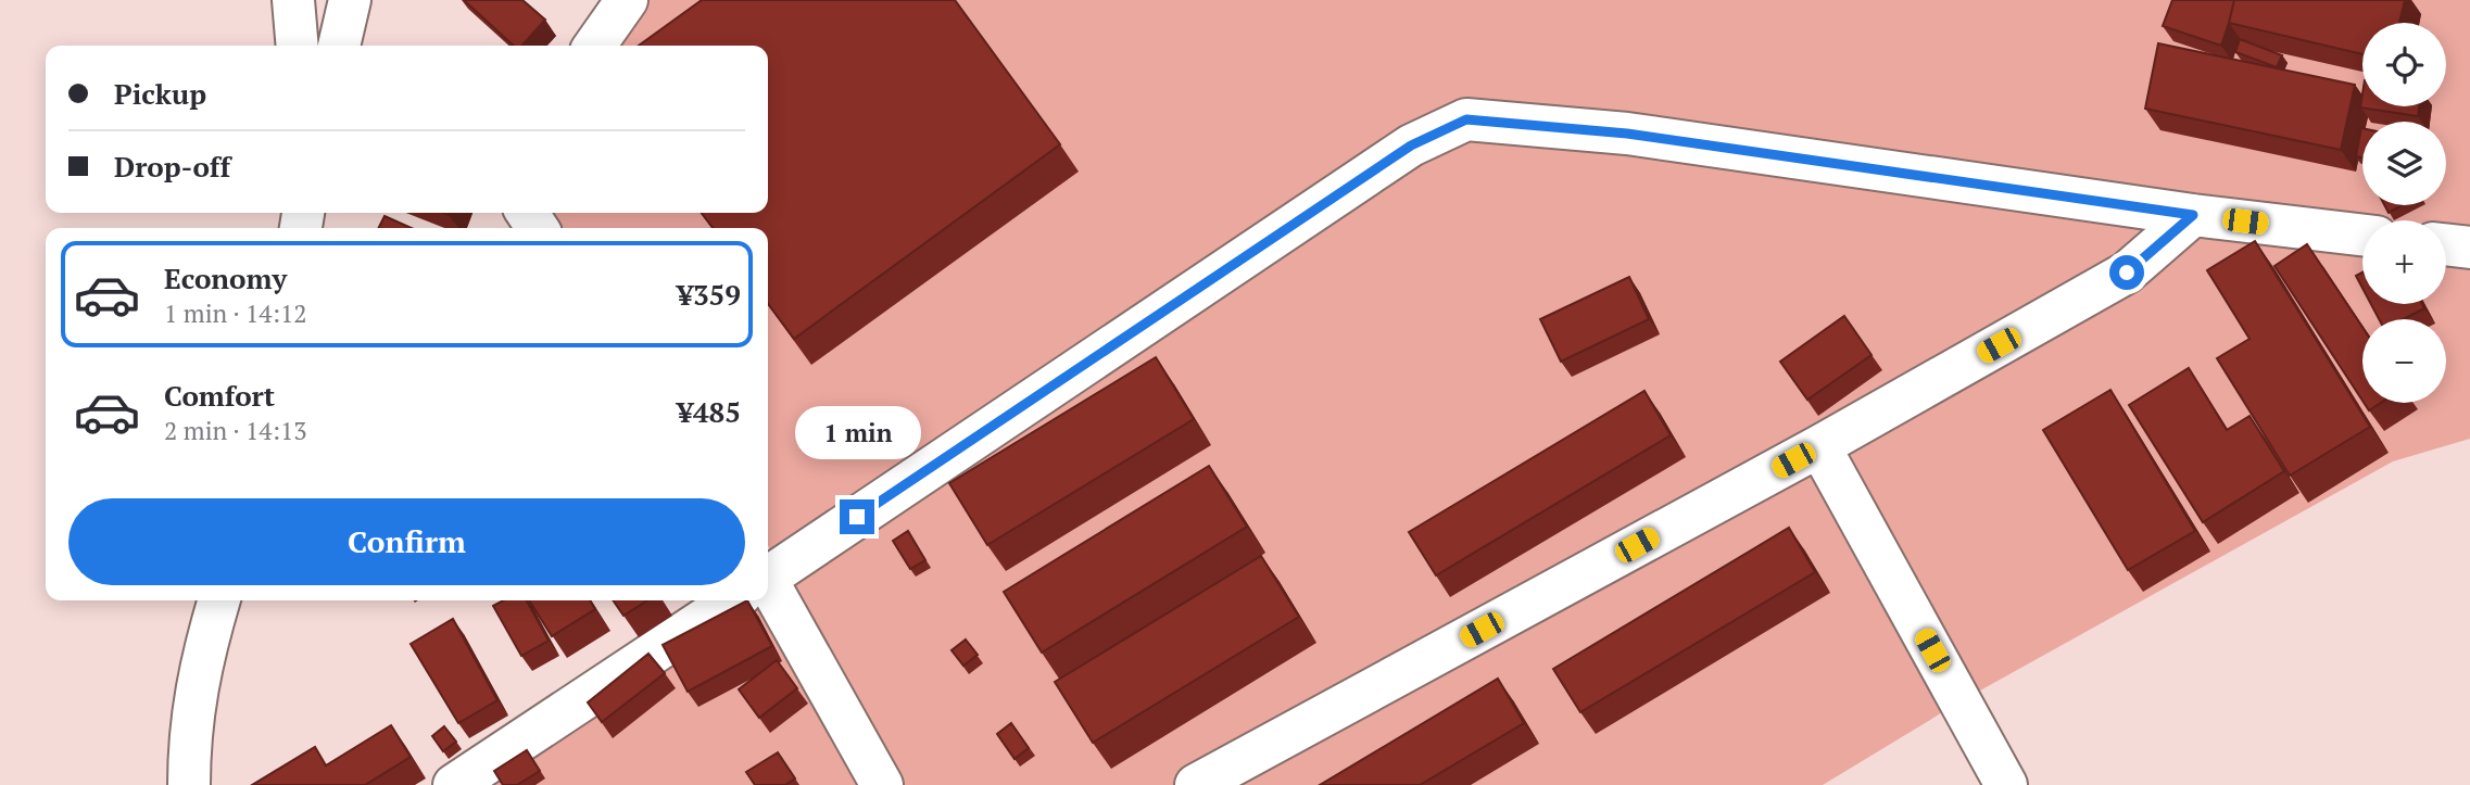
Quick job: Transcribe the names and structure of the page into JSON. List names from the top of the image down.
{
  "page": {
    "map_buttons": ["+", "−"],
    "banner": ["Pickup", "Drop-off"],
    "list": [
      {
        "name": "Economy",
        "note": "1 min · 14:12",
        "value": "¥359"
      },
      {
        "name": "Comfort",
        "note": "2 min · 14:13",
        "value": "¥485"
      }
    ],
    "bubble": "1 min",
    "buttons": "Confirm"
  }
}
